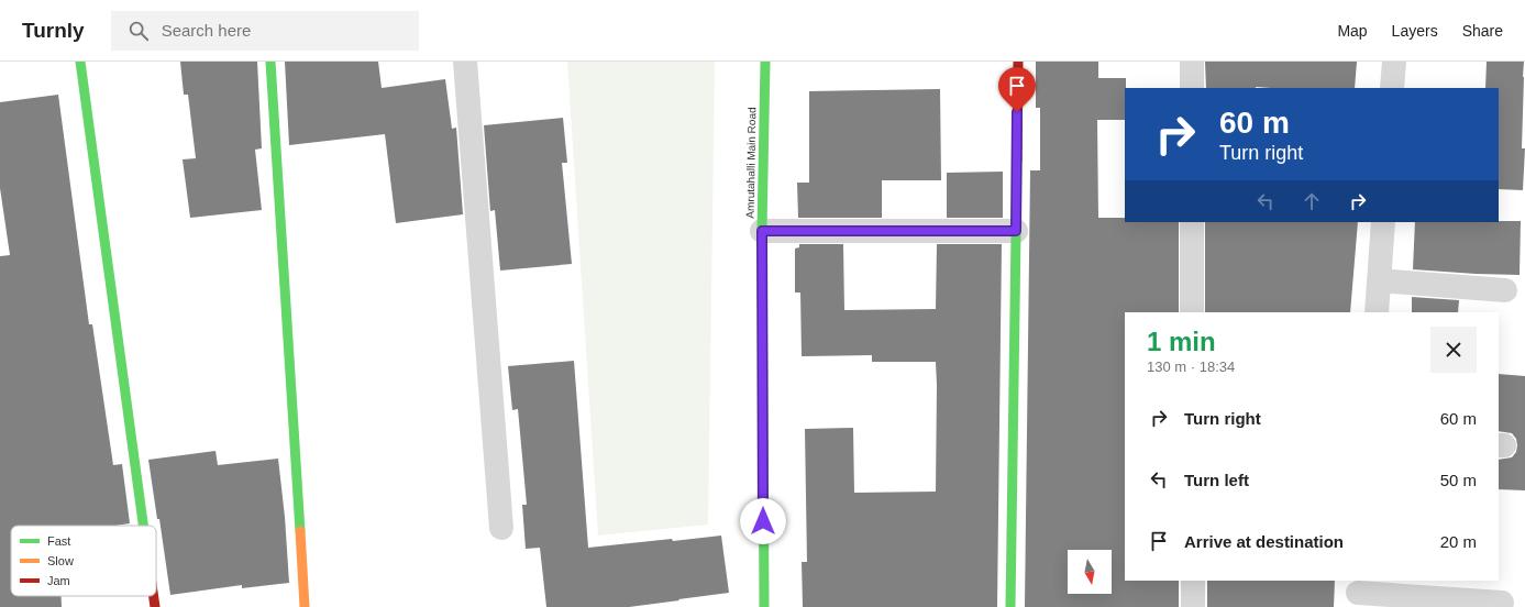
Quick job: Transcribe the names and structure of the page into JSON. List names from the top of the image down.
{
  "streets": {
    "street": ["Amrutahalli Main Road"]
  },
  "legend": ["Fast", "Slow", "Jam"],
  "north": "bottom",
  "page": {
    "header": "Turnly",
    "search": "Search here",
    "nav": ["Map", "Layers", "Share"],
    "turn": ["60 m", "Turn right"],
    "heading": ["1 min", "130 m · 18:34"],
    "list": [
      {
        "name": "Turn right",
        "value": "60 m"
      },
      {
        "name": "Turn left",
        "value": "50 m"
      },
      {
        "name": "Arrive at destination",
        "value": "20 m"
      }
    ]
  }
}
